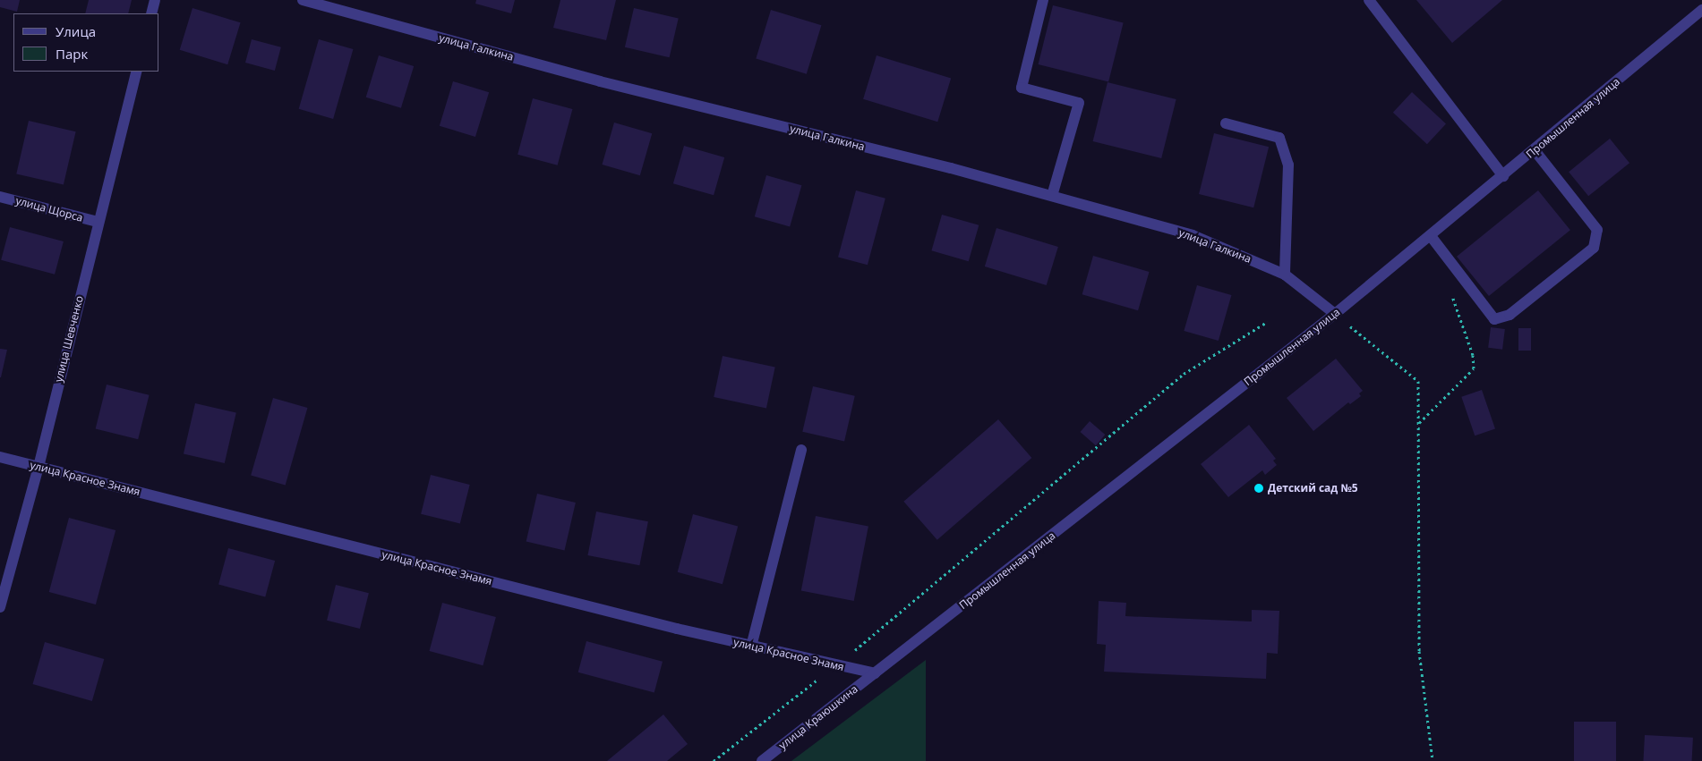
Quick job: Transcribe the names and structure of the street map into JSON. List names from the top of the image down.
{
  "streets": {
    "street": [
      "улица Галкина",
      "Промышленная улица",
      "улица Щорса",
      "улица Шевченко",
      "улица Красное Знамя",
      "улица Краюшкина"
    ]
  },
  "crossings": [
    ["улица Галкина", "Промышленная улица"],
    ["Промышленная улица", "улица Красное Знамя"],
    ["Промышленная улица", "улица Краюшкина"],
    ["улица Щорса", "улица Шевченко"],
    ["улица Шевченко", "улица Красное Знамя"],
    ["улица Красное Знамя", "улица Краюшкина"]
  ],
  "places": ["Детский сад №5"],
  "legend": ["Улица", "Парк"]
}
